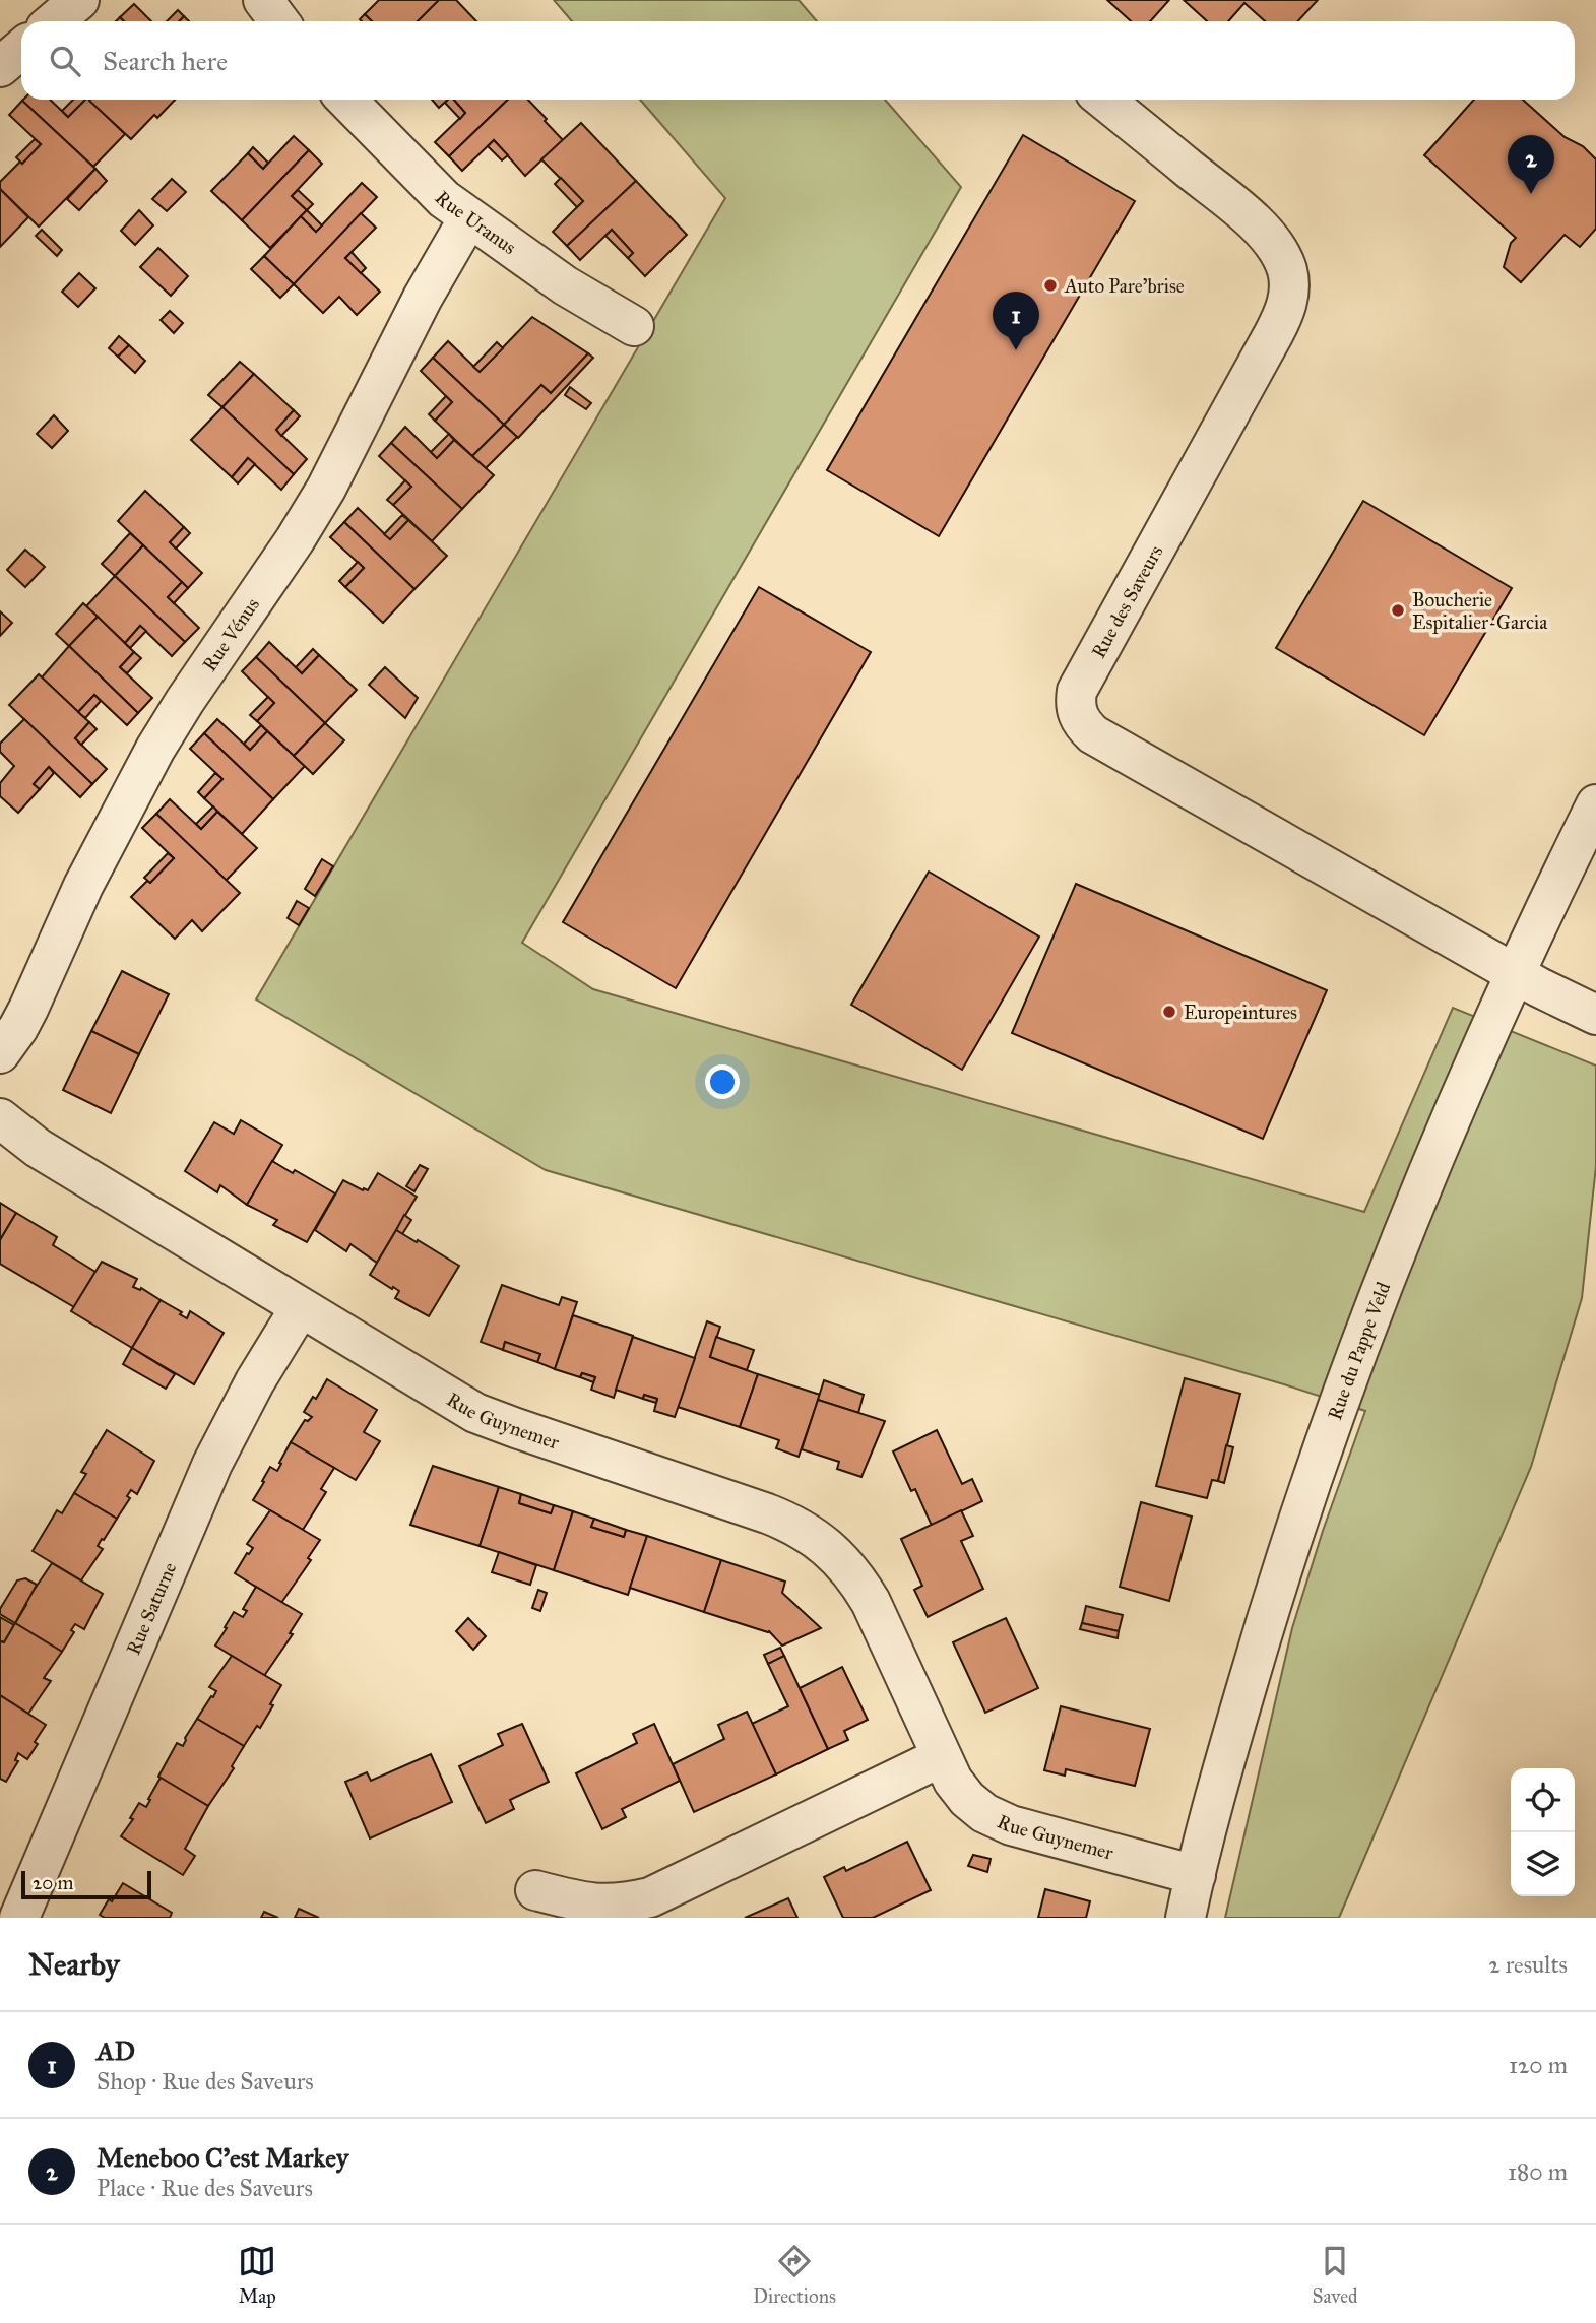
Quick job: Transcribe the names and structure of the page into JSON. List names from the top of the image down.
{
  "streets": {
    "street": [
      "Rue Uranus",
      "Rue des Saveurs",
      "Rue Vénus",
      "Rue du Pappe Veld",
      "Rue Guynemer",
      "Rue Saturne"
    ]
  },
  "crossings": [
    ["Rue Uranus", "Rue Vénus"],
    ["Rue des Saveurs", "Rue du Pappe Veld"],
    ["Rue du Pappe Veld", "Rue Guynemer"],
    ["Rue Guynemer", "Rue Saturne"]
  ],
  "places": ["Auto Pare'brise", "Boucherie Espitalier-Garcia", "Europeintures"],
  "scale_bar": "20 m",
  "page": {
    "search": "Search here",
    "pins": ["2", "1"],
    "scale": "20 m",
    "heading": ["Nearby", "2 results"],
    "list": [
      {
        "mark": "1",
        "name": "AD",
        "note": "Shop · Rue des Saveurs",
        "value": "120 m"
      },
      {
        "mark": "2",
        "name": "Meneboo C'est Markey",
        "note": "Place · Rue des Saveurs",
        "value": "180 m"
      }
    ],
    "nav": ["Map", "Directions", "Saved"]
  }
}
